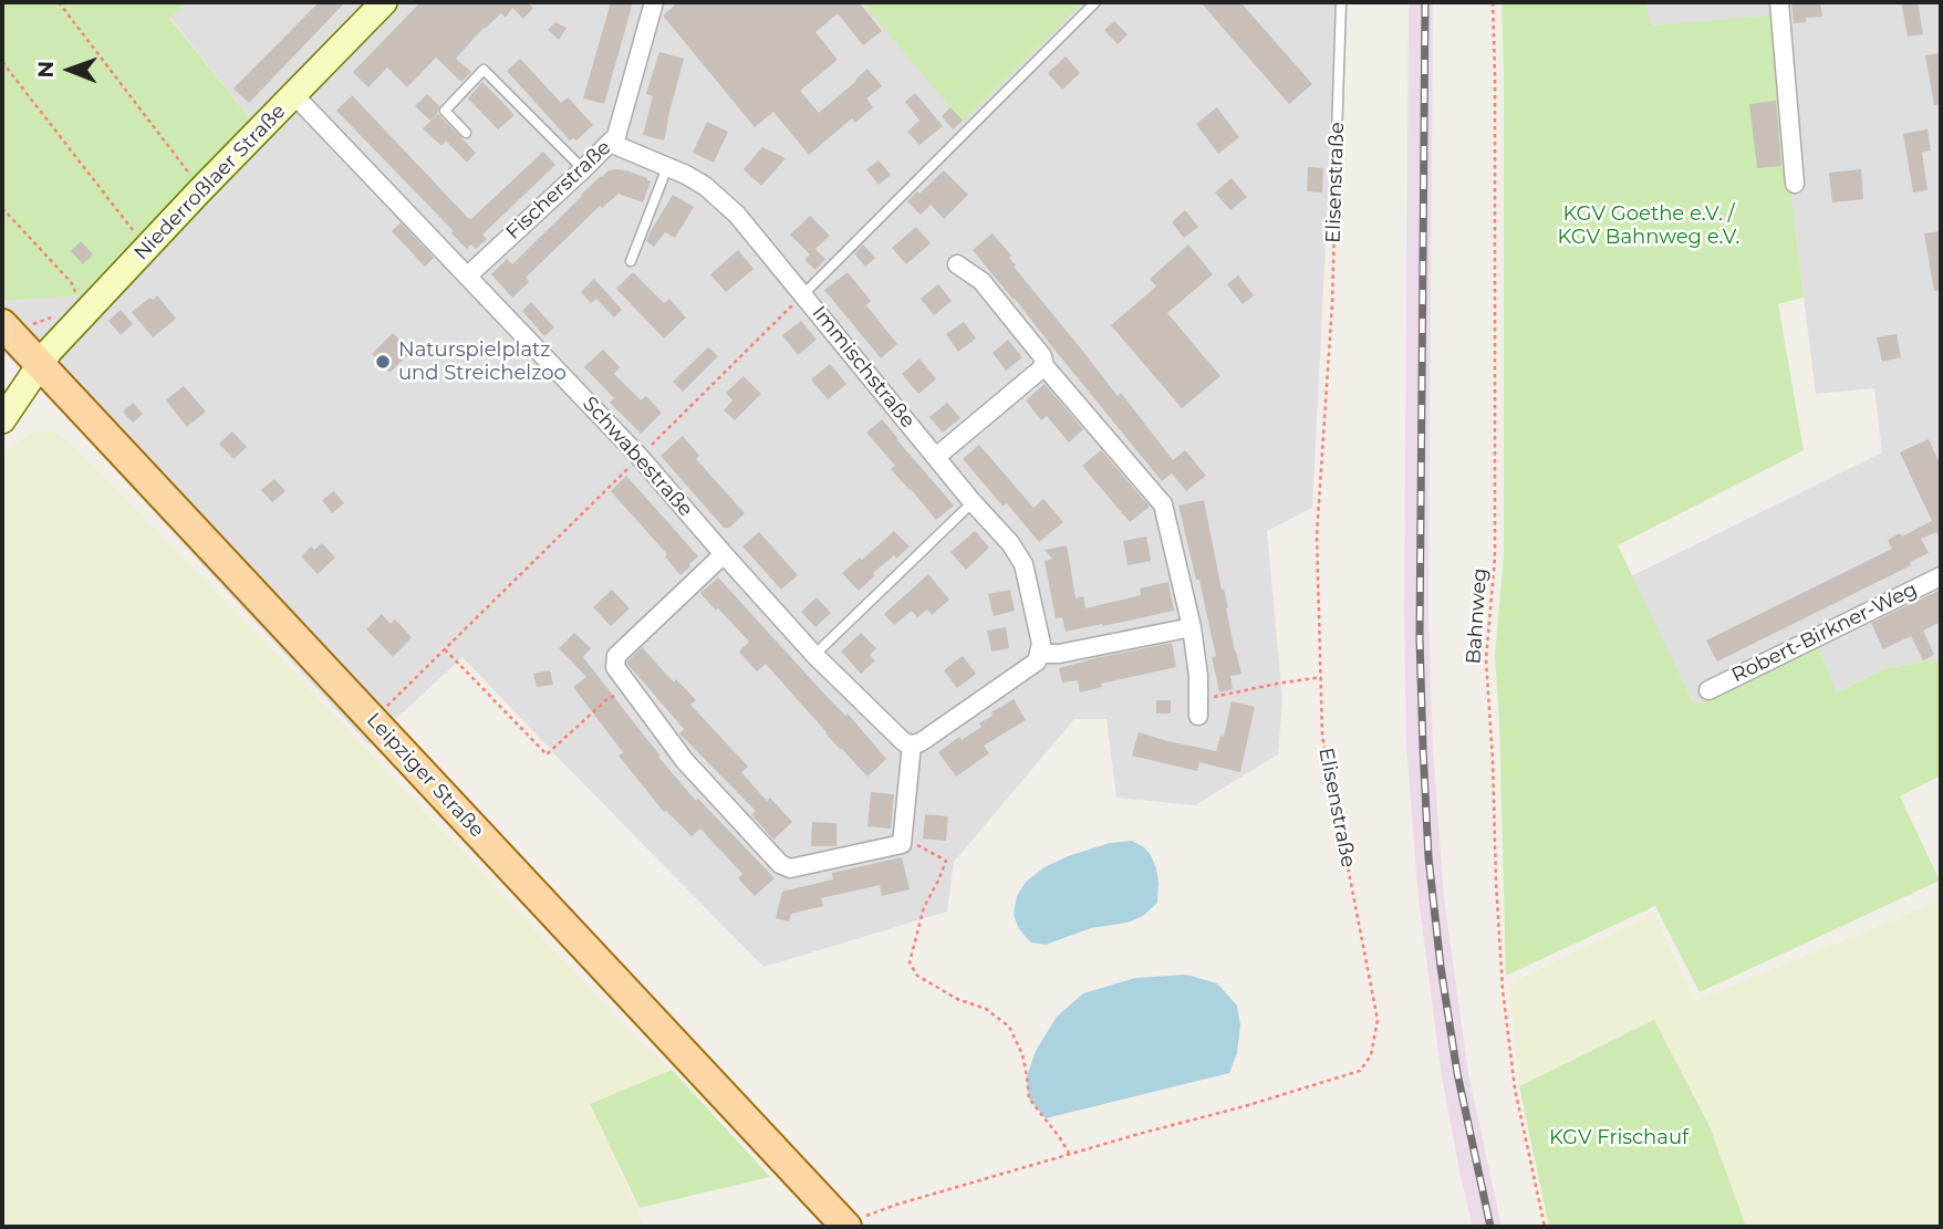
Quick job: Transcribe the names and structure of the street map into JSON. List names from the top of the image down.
{
  "streets": {
    "main road": ["Niederroßlaer Straße", "Leipziger Straße"],
    "street": [
      "Fischerstraße",
      "Immischstraße",
      "Schwabestraße",
      "Robert-Birkner-Weg"
    ],
    "lane": ["Elisenstraße"],
    "path": ["Bahnweg"]
  },
  "crossings": [
    ["Niederroßlaer Straße", "Schwabestraße"],
    ["Niederroßlaer Straße", "Leipziger Straße"],
    ["Elisenstraße", "Leipziger Straße"],
    ["Fischerstraße", "Immischstraße"],
    ["Fischerstraße", "Schwabestraße"]
  ],
  "parks": ["KGV Goethe e.V. / KGV Bahnweg e.V.", "KGV Frischauf"],
  "places": ["Naturspielplatz und Streichelzoo"],
  "north": "left"
}
